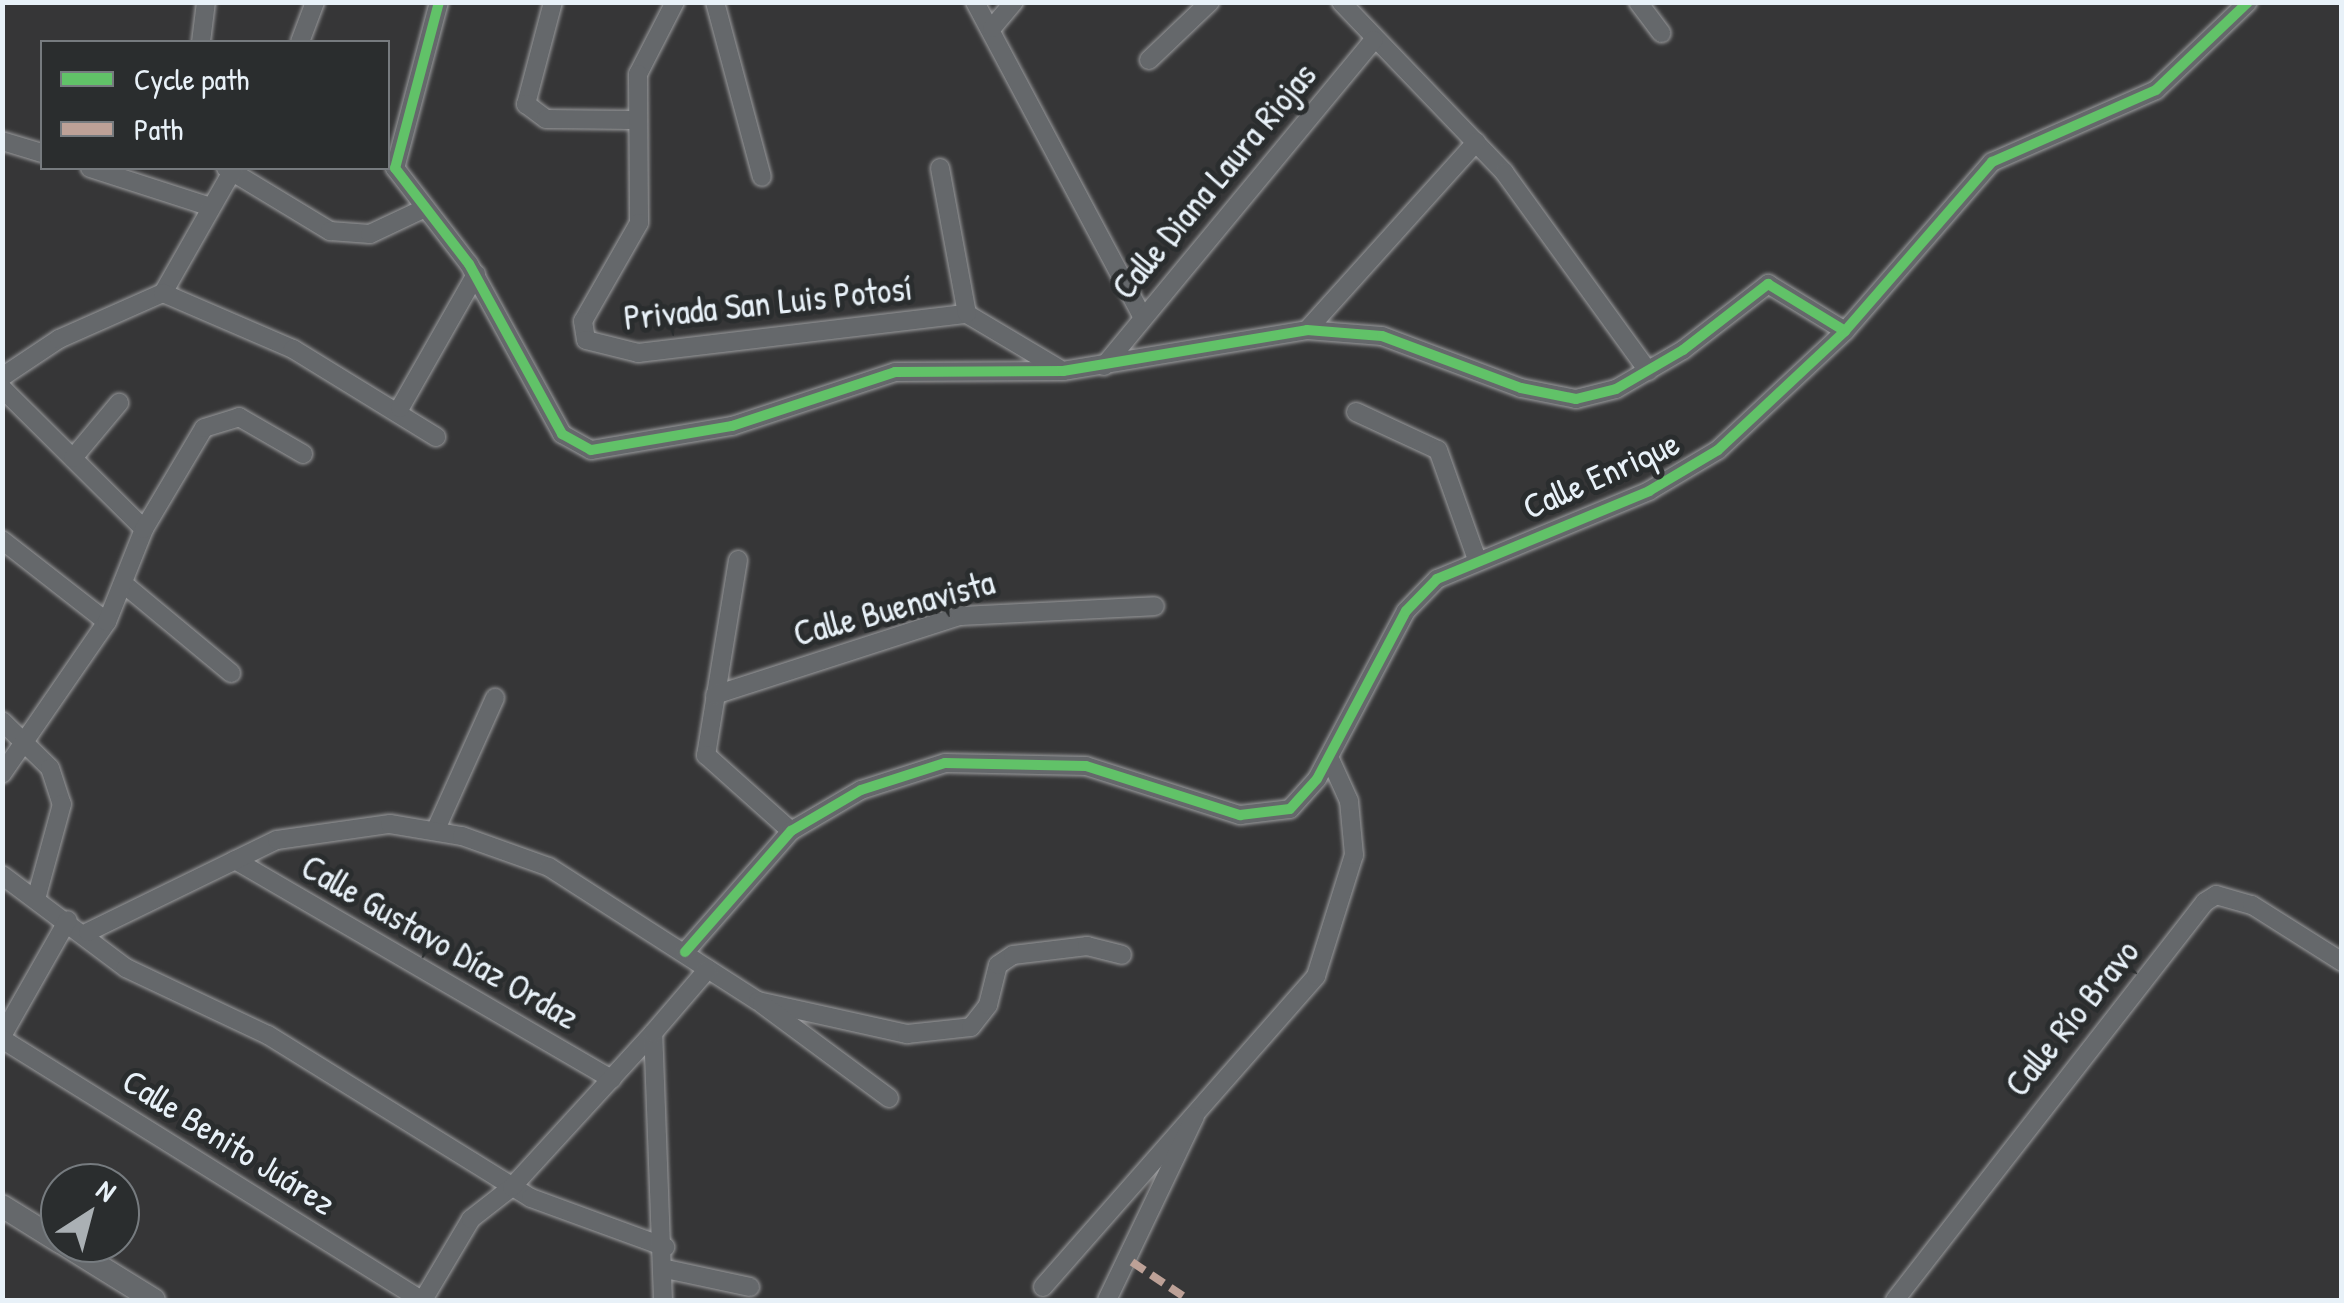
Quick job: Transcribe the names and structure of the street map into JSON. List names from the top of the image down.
{
  "streets": {
    "street": [
      "Calle Diana Laura Riojas",
      "Privada San Luis Potosí",
      "Calle Enrique",
      "Calle Buenavista",
      "Calle Gustavo Díaz Ordaz",
      "Calle Río Bravo",
      "Calle Benito Juárez"
    ]
  },
  "legend": ["Cycle path", "Path"],
  "north": "top right"
}
